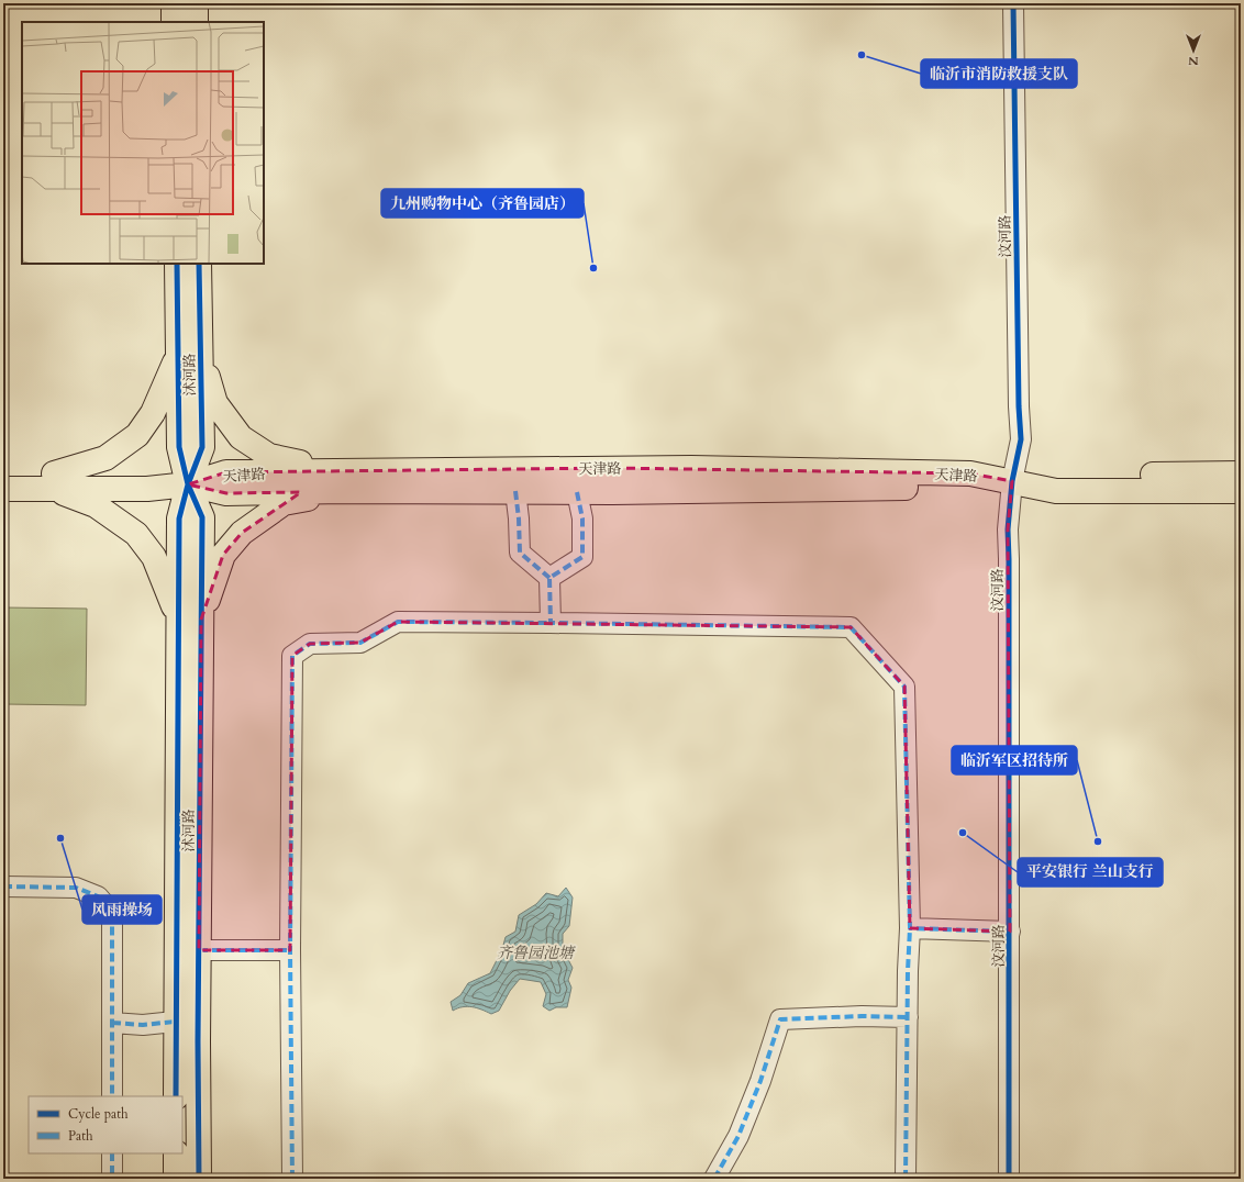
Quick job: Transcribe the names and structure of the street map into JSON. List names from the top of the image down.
{
  "streets": {
    "main road": ["沭河路", "天津路"],
    "street": ["汶河路"]
  },
  "crossings": [
    ["汶河路", "天津路"],
    ["沭河路", "天津路"]
  ],
  "water": ["齐鲁园池塘"],
  "places": [
    "临沂市消防救援支队",
    "九州购物中心（齐鲁园店）",
    "平安银行 兰山支行",
    "风雨操场",
    "临沂军区招待所"
  ],
  "legend": ["Cycle path", "Path"],
  "north": "bottom"
}
